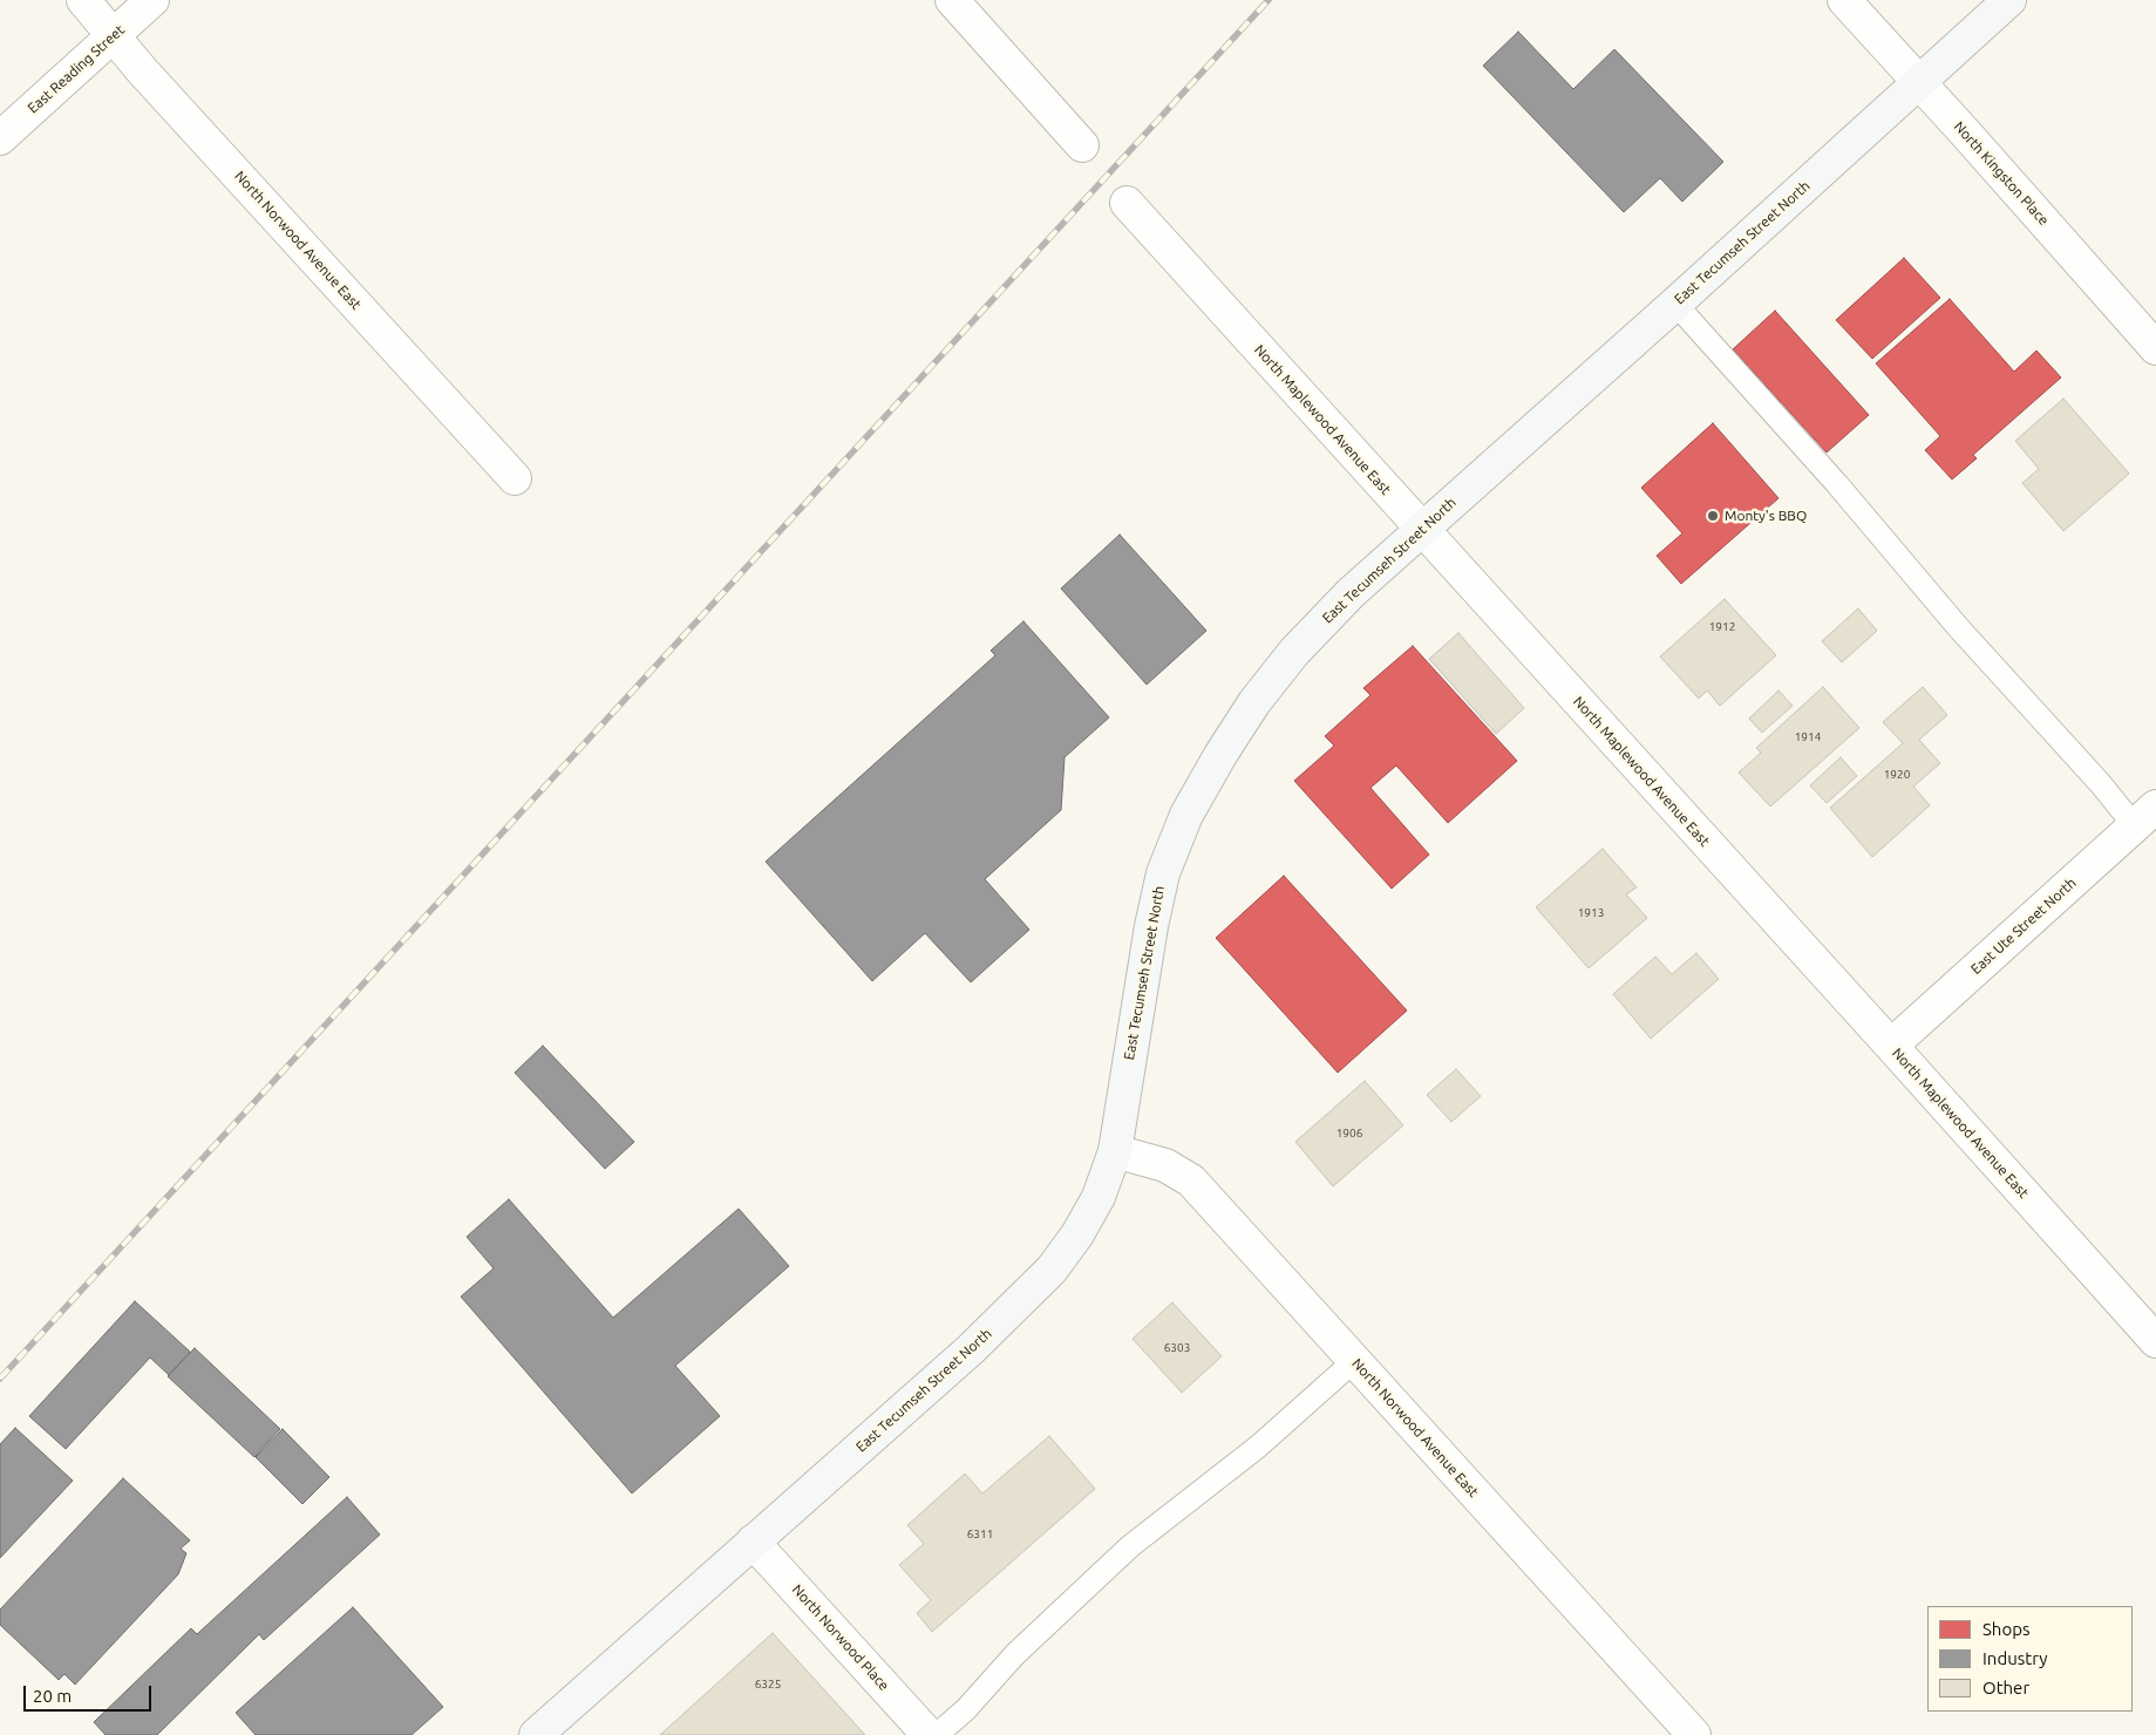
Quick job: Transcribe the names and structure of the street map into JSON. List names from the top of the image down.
{
  "streets": {
    "street": [
      "East Reading Street",
      "North Kingston Place",
      "North Norwood Avenue East",
      "East Tecumseh Street North",
      "North Maplewood Avenue East",
      "East Ute Street North",
      "North Norwood Place"
    ]
  },
  "crossings": [
    ["East Reading Street", "North Norwood Avenue East"],
    ["North Kingston Place", "East Tecumseh Street North"],
    ["North Norwood Avenue East", "East Tecumseh Street North"],
    ["East Tecumseh Street North", "North Maplewood Avenue East"],
    ["East Tecumseh Street North", "North Norwood Place"],
    ["North Maplewood Avenue East", "East Ute Street North"]
  ],
  "places": ["Monty's BBQ"],
  "house_numbers": [
    "1912",
    "1914",
    "1920",
    "1913",
    "1906",
    "6303",
    "6311",
    "6325"
  ],
  "legend": ["Shops", "Industry", "Other"],
  "scale_bar": "20 m"
}
